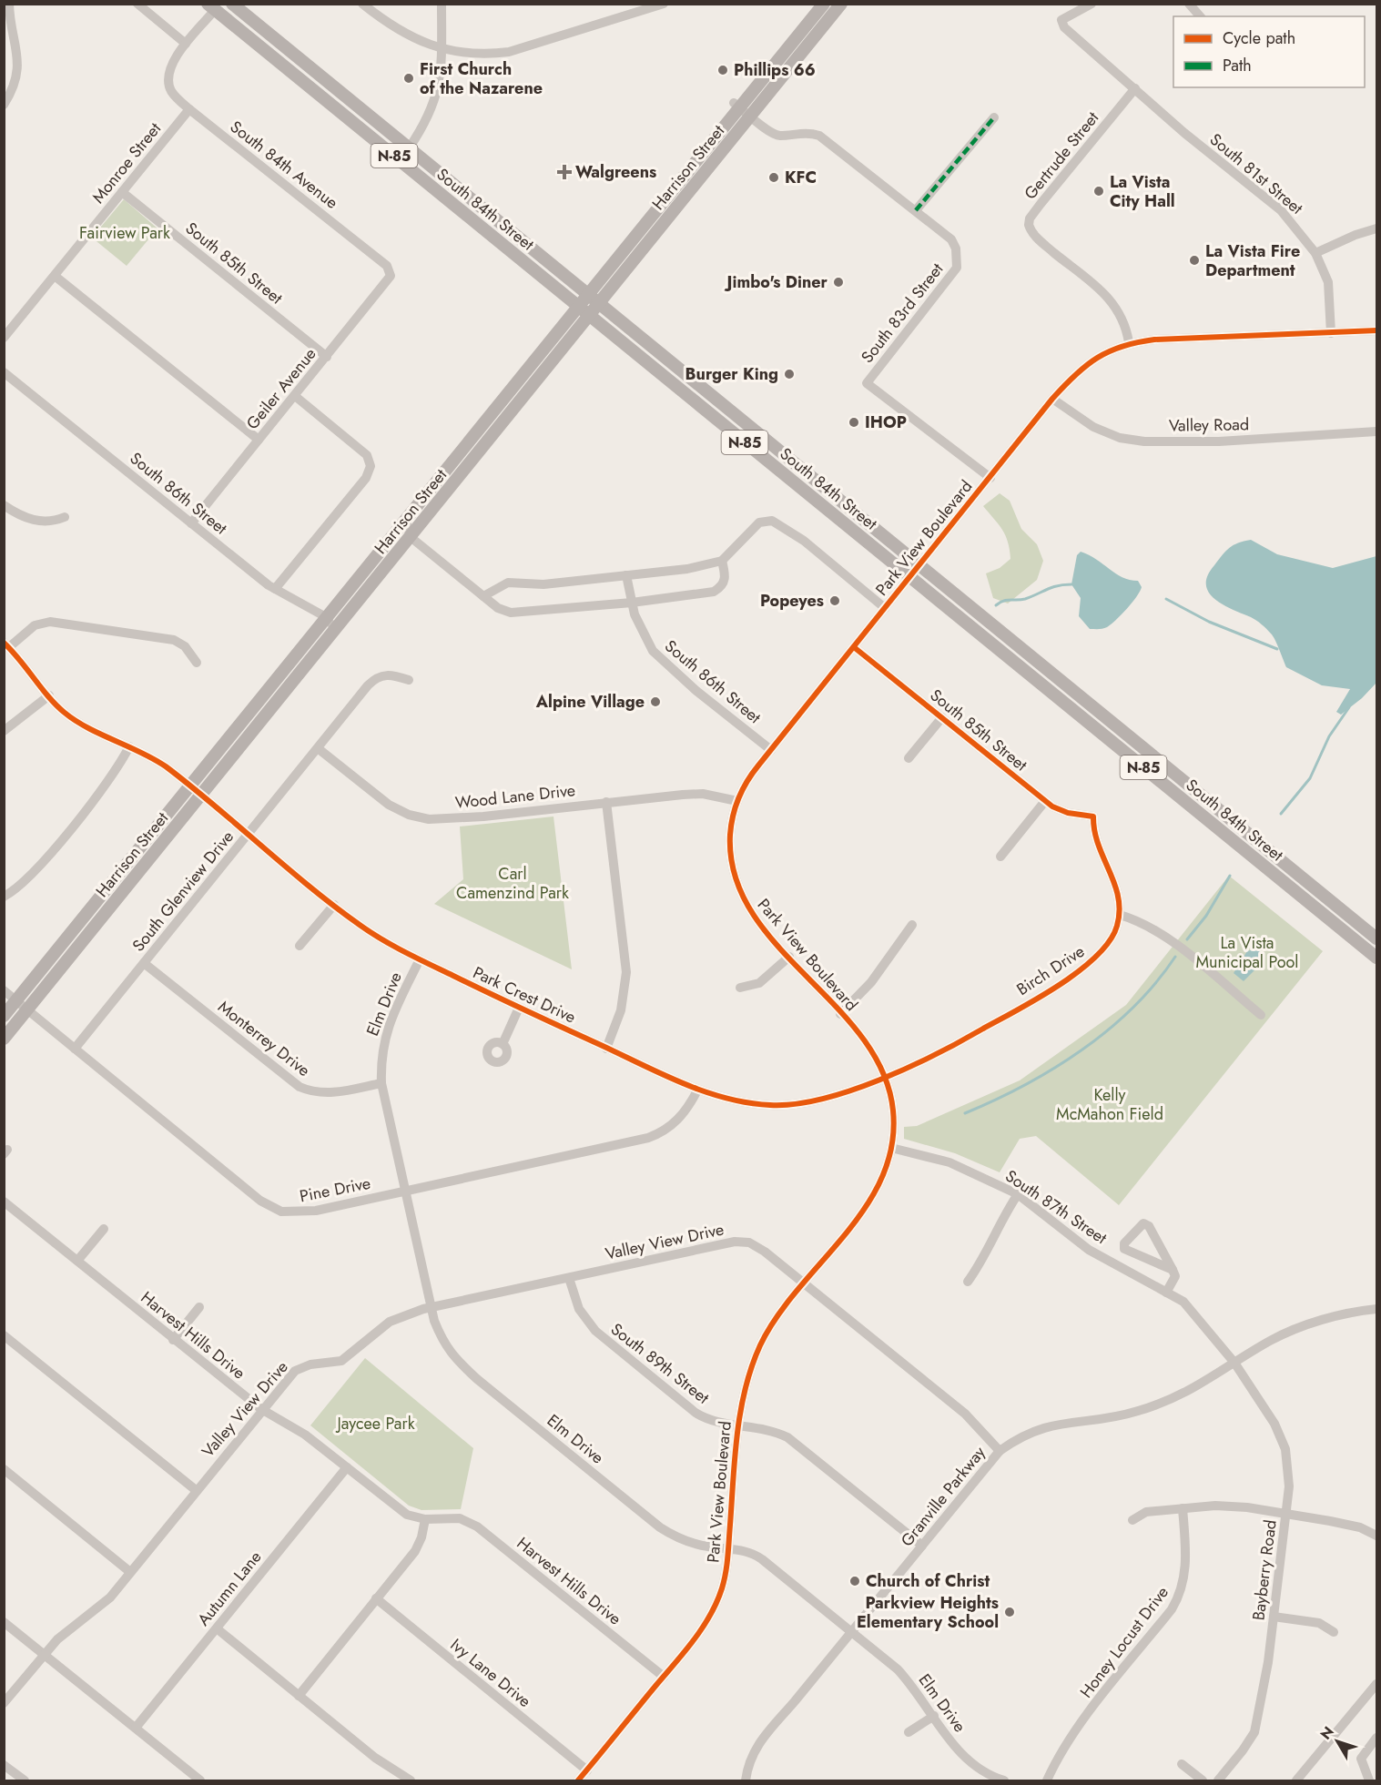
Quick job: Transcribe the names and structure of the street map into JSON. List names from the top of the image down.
{
  "streets": {
    "main road": ["N-85", "Harrison Street", "South 84th Street"],
    "street": [
      "Gertrude Street",
      "Monroe Street",
      "South 84th Avenue",
      "South 81st Street",
      "South 85th Street",
      "South 83rd Street",
      "Geiler Avenue",
      "Valley Road",
      "South 86th Street",
      "Park View Boulevard",
      "Wood Lane Drive",
      "South Glenview Drive",
      "Birch Drive",
      "Park Crest Drive",
      "Elm Drive",
      "Monterrey Drive",
      "Pine Drive",
      "South 87th Street",
      "Valley View Drive",
      "Harvest Hills Drive",
      "South 89th Street",
      "Granville Parkway",
      "Bayberry Road",
      "Autumn Lane",
      "Honey Locust Drive",
      "Ivy Lane Drive"
    ]
  },
  "crossings": [
    ["Gertrude Street", "South 81st Street"],
    ["Gertrude Street", "Park View Boulevard"],
    ["Monroe Street", "South 84th Avenue"],
    ["Monroe Street", "South 85th Street"],
    ["South 84th Avenue", "Geiler Avenue"],
    ["Harrison Street", "South 84th Street"],
    ["Harrison Street", "South 83rd Street"],
    ["Harrison Street", "South 86th Street"],
    ["Harrison Street", "Park Crest Drive"],
    ["Harrison Street", "Pine Drive"],
    ["South 81st Street", "Park View Boulevard"],
    ["South 84th Street", "Park View Boulevard"],
    ["South 85th Street", "Geiler Avenue"],
    ["South 85th Street", "Park View Boulevard"],
    ["South 85th Street", "Birch Drive"],
    ["South 83rd Street", "Park View Boulevard"],
    ["Geiler Avenue", "South 86th Street"],
    ["Valley Road", "Park View Boulevard"],
    ["South 86th Street", "Park View Boulevard"],
    ["Park View Boulevard", "Wood Lane Drive"],
    ["Park View Boulevard", "Birch Drive"],
    ["Park View Boulevard", "Park Crest Drive"],
    ["Park View Boulevard", "Elm Drive"],
    ["Park View Boulevard", "South 87th Street"],
    ["Park View Boulevard", "Valley View Drive"],
    ["Park View Boulevard", "Harvest Hills Drive"],
    ["Park View Boulevard", "South 89th Street"],
    ["Park View Boulevard", "Ivy Lane Drive"],
    ["Wood Lane Drive", "South Glenview Drive"],
    ["South Glenview Drive", "Park Crest Drive"],
    ["South Glenview Drive", "Monterrey Drive"],
    ["South Glenview Drive", "Pine Drive"],
    ["Birch Drive", "Park Crest Drive"],
    ["Park Crest Drive", "Elm Drive"],
    ["Park Crest Drive", "Pine Drive"],
    ["Elm Drive", "Monterrey Drive"],
    ["Elm Drive", "Pine Drive"],
    ["Elm Drive", "Valley View Drive"],
    ["Elm Drive", "Granville Parkway"],
    ["South 87th Street", "Granville Parkway"],
    ["South 87th Street", "Bayberry Road"],
    ["Valley View Drive", "Harvest Hills Drive"],
    ["Valley View Drive", "South 89th Street"],
    ["Valley View Drive", "Granville Parkway"],
    ["Harvest Hills Drive", "Autumn Lane"],
    ["South 89th Street", "Granville Parkway"],
    ["Granville Parkway", "Bayberry Road"]
  ],
  "parks": [
    "Fairview Park",
    "Carl Camenzind Park",
    "La Vista Municipal Pool",
    "Kelly McMahon Field",
    "Jaycee Park"
  ],
  "places": {
    "other": [
      "Phillips 66",
      "First Church of the Nazarene",
      "KFC",
      "La Vista City Hall",
      "La Vista Fire Department",
      "Jimbo's Diner",
      "Burger King",
      "IHOP",
      "Popeyes",
      "Alpine Village",
      "Church of Christ",
      "Parkview Heights Elementary School"
    ],
    "health": ["Walgreens"]
  },
  "legend": ["Cycle path", "Path"],
  "north": "top left"
}
